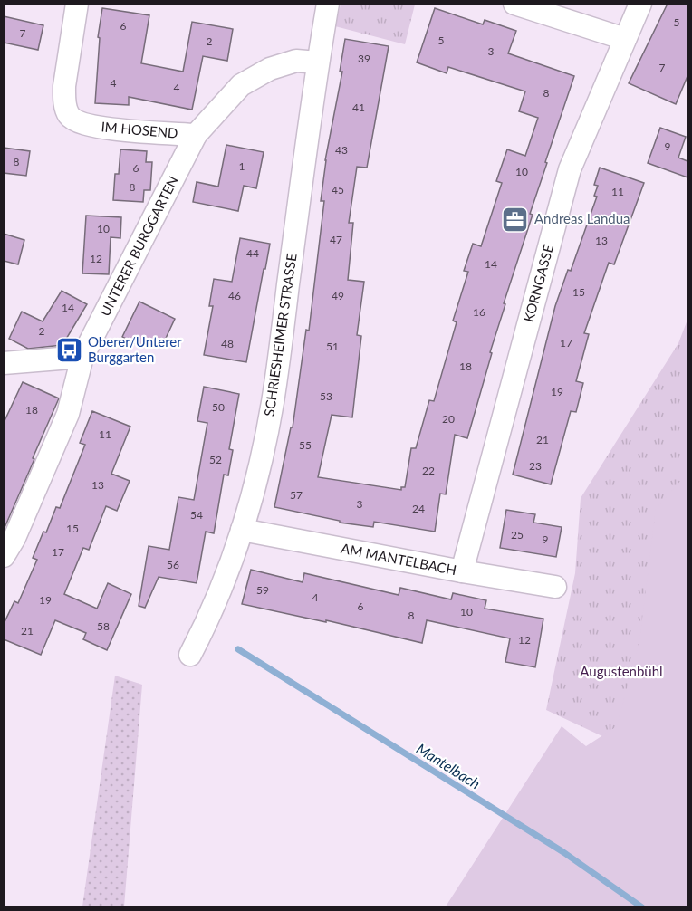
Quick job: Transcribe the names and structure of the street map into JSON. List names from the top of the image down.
{
  "streets": {
    "street": [
      "IM HOSEND",
      "UNTERER BURGGARTEN",
      "KORNGASSE",
      "SCHRIESHEIMER STRASSE",
      "AM MANTELBACH"
    ]
  },
  "crossings": [
    ["IM HOSEND", "UNTERER BURGGARTEN"],
    ["UNTERER BURGGARTEN", "SCHRIESHEIMER STRASSE"],
    ["KORNGASSE", "AM MANTELBACH"],
    ["SCHRIESHEIMER STRASSE", "AM MANTELBACH"]
  ],
  "water": ["Mantelbach"],
  "parks": ["Augustenbühl"],
  "places": {
    "office": ["Andreas Landua"],
    "bus stop": ["Oberer/Unterer Burggarten"]
  },
  "house_numbers": [
    "5",
    "6",
    "7",
    "5",
    "2",
    "3",
    "39",
    "7",
    "4",
    "4",
    "8",
    "41",
    "9",
    "43",
    "8",
    "1",
    "6",
    "10",
    "8",
    "45",
    "11",
    "10",
    "47",
    "13",
    "44",
    "12",
    "14",
    "15",
    "46",
    "49",
    "14",
    "16",
    "2",
    "17",
    "48",
    "51",
    "18",
    "19",
    "53",
    "50",
    "18",
    "20",
    "11",
    "21",
    "55",
    "52",
    "23",
    "22",
    "13",
    "57",
    "3",
    "24",
    "54",
    "15",
    "25",
    "9",
    "17",
    "56",
    "59",
    "4",
    "19",
    "6",
    "10",
    "8",
    "58",
    "21",
    "12"
  ]
}
